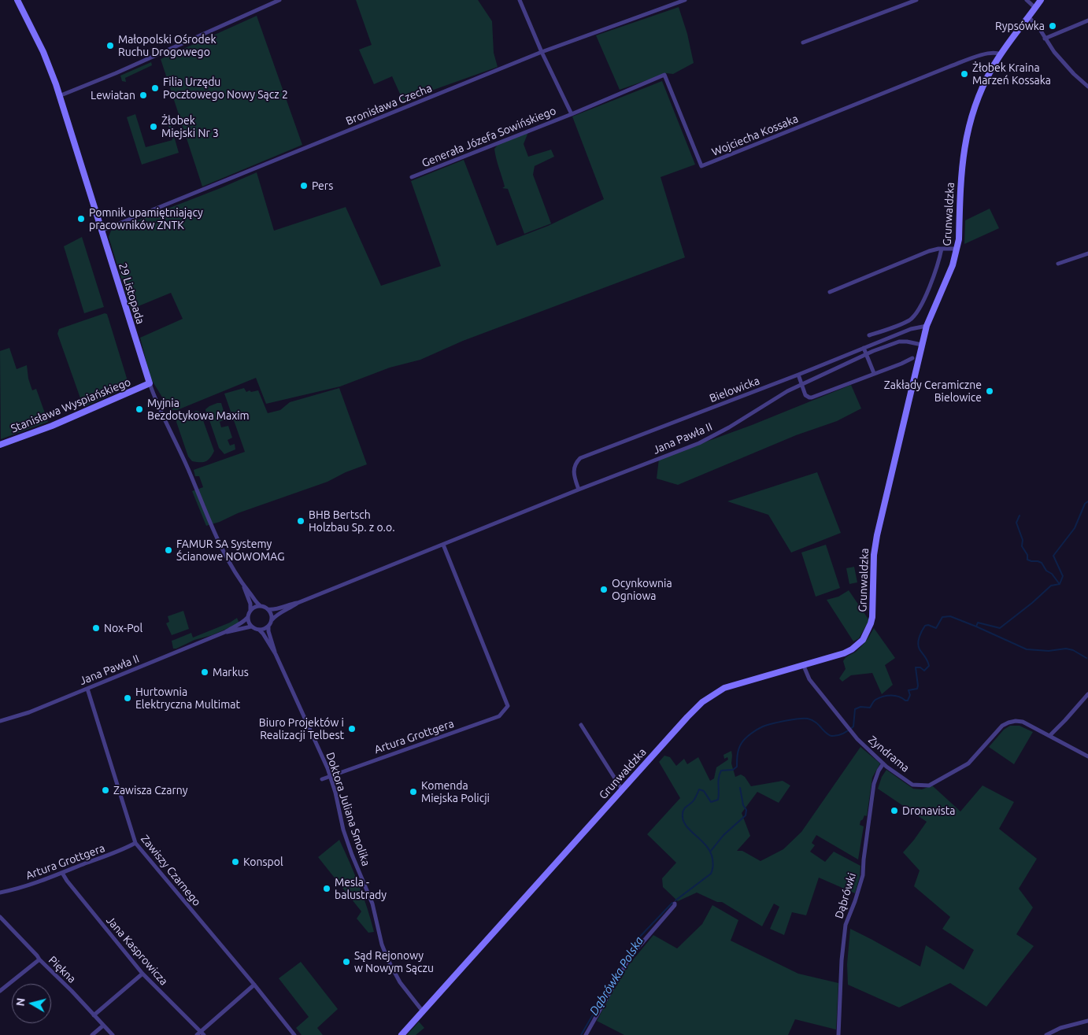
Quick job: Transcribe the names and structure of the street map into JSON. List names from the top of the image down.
{
  "streets": {
    "street": [
      "Bronisława Czecha",
      "Wojciecha Kossaka",
      "Generała Józefa Sowińskiego",
      "Grunwaldzka",
      "29 Listopada",
      "Bielowicka",
      "Stanisława Wyspiańskiego",
      "Jana Pawła II",
      "Artura Grottgera",
      "Zyndrama",
      "Doktora Juliana Smolika",
      "Zawiszy Czarnego",
      "Dąbrówki",
      "Jana Kasprowicza",
      "Piękna"
    ]
  },
  "crossings": [
    ["Bronisława Czecha", "29 Listopada"],
    ["Wojciecha Kossaka", "Generała Józefa Sowińskiego"],
    ["Wojciecha Kossaka", "Grunwaldzka"],
    ["Grunwaldzka", "Bielowicka"],
    ["Grunwaldzka", "Jana Pawła II"],
    ["Grunwaldzka", "Zyndrama"],
    ["Grunwaldzka", "Doktora Juliana Smolika"],
    ["29 Listopada", "Stanisława Wyspiańskiego"],
    ["29 Listopada", "Jana Pawła II"],
    ["29 Listopada", "Doktora Juliana Smolika"],
    ["Bielowicka", "Jana Pawła II"],
    ["Jana Pawła II", "Artura Grottgera"],
    ["Jana Pawła II", "Doktora Juliana Smolika"],
    ["Jana Pawła II", "Zawiszy Czarnego"],
    ["Artura Grottgera", "Doktora Juliana Smolika"],
    ["Artura Grottgera", "Zawiszy Czarnego"],
    ["Artura Grottgera", "Jana Kasprowicza"],
    ["Zyndrama", "Dąbrówki"]
  ],
  "water": ["Dąbrówka Polska"],
  "places": [
    "Rypsówka",
    "Małopolski Ośrodek Ruchu Drogowego",
    "Żłobek Kraina Marzeń Kossaka",
    "Filia Urzędu Pocztowego Nowy Sącz 2",
    "Lewiatan",
    "Żłobek Miejski Nr 3",
    "Pers",
    "Pomnik upamiętniający pracowników ZNTK",
    "Zakłady Ceramiczne Bielowice",
    "Myjnia Bezdotykowa Maxim",
    "BHB Bertsch Holzbau Sp. z o.o.",
    "FAMUR SA Systemy Ścianowe NOWOMAG",
    "Ocynkownia Ogniowa",
    "Nox-Pol",
    "Markus",
    "Hurtownia Elektryczna Multimat",
    "Biuro Projektów i Realizacji Telbest",
    "Zawisza Czarny",
    "Komenda Miejska Policji",
    "Dronavista",
    "Konspol",
    "Mesla - balustrady",
    "Sąd Rejonowy w Nowym Sączu"
  ],
  "north": "left"
}
